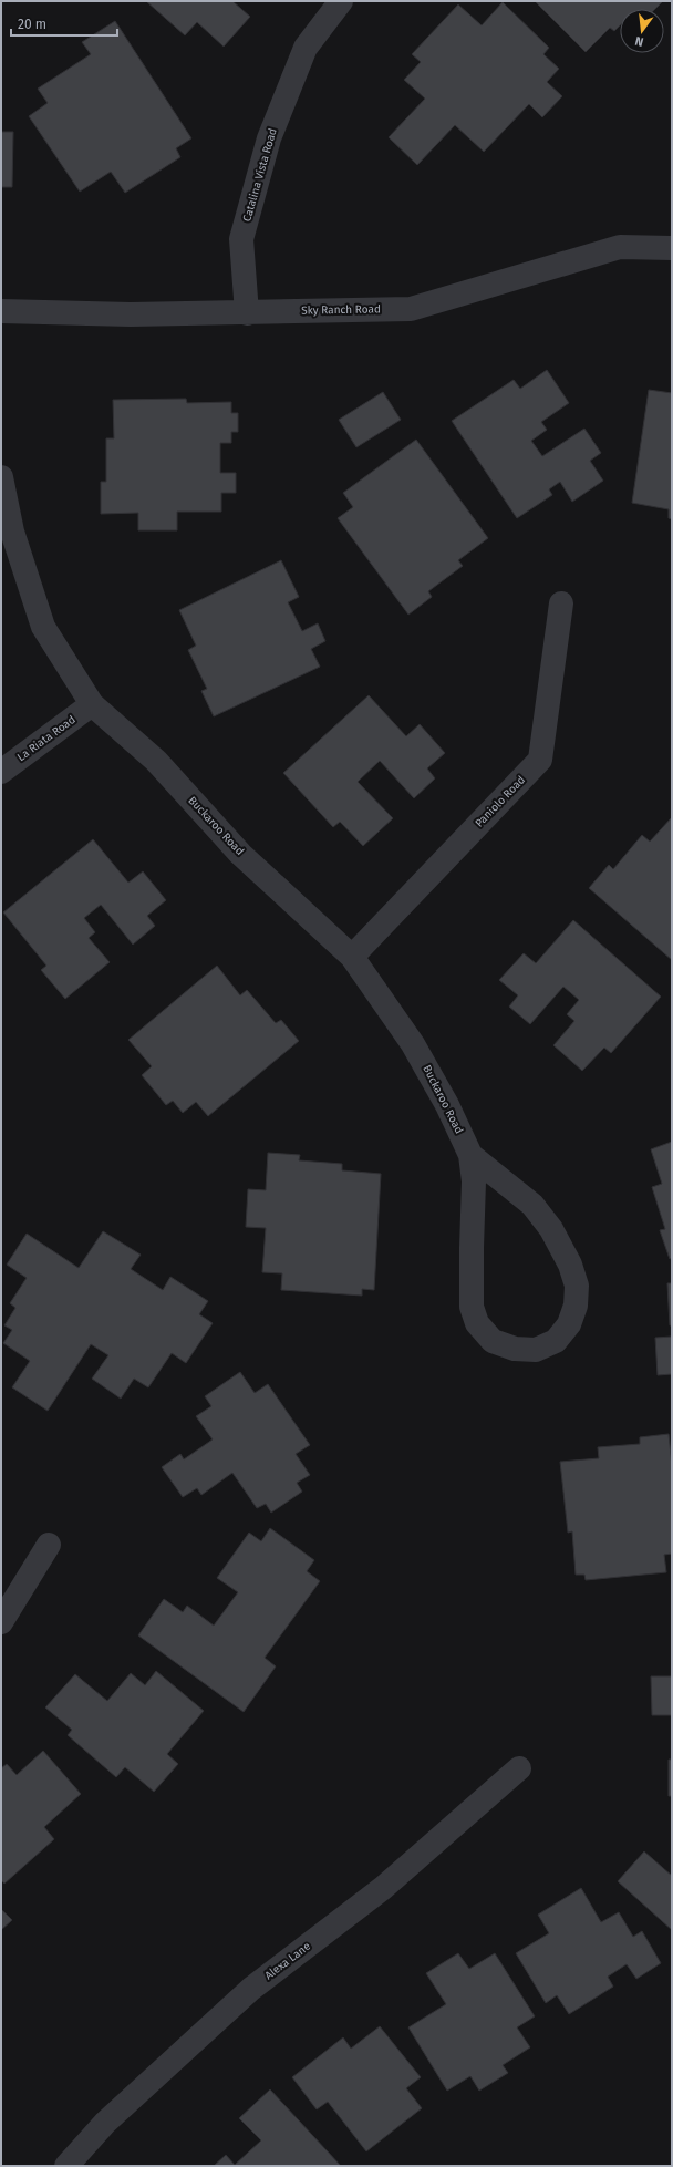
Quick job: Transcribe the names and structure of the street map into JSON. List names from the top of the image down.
{
  "streets": {
    "street": [
      "Catalina Vista Road",
      "Sky Ranch Road",
      "La Riata Road",
      "Paniolo Road",
      "Buckaroo Road",
      "Alexa Lane"
    ]
  },
  "crossings": [
    ["Catalina Vista Road", "Sky Ranch Road"],
    ["La Riata Road", "Buckaroo Road"],
    ["Paniolo Road", "Buckaroo Road"]
  ],
  "scale_bar": "20 m",
  "north": "bottom"
}
